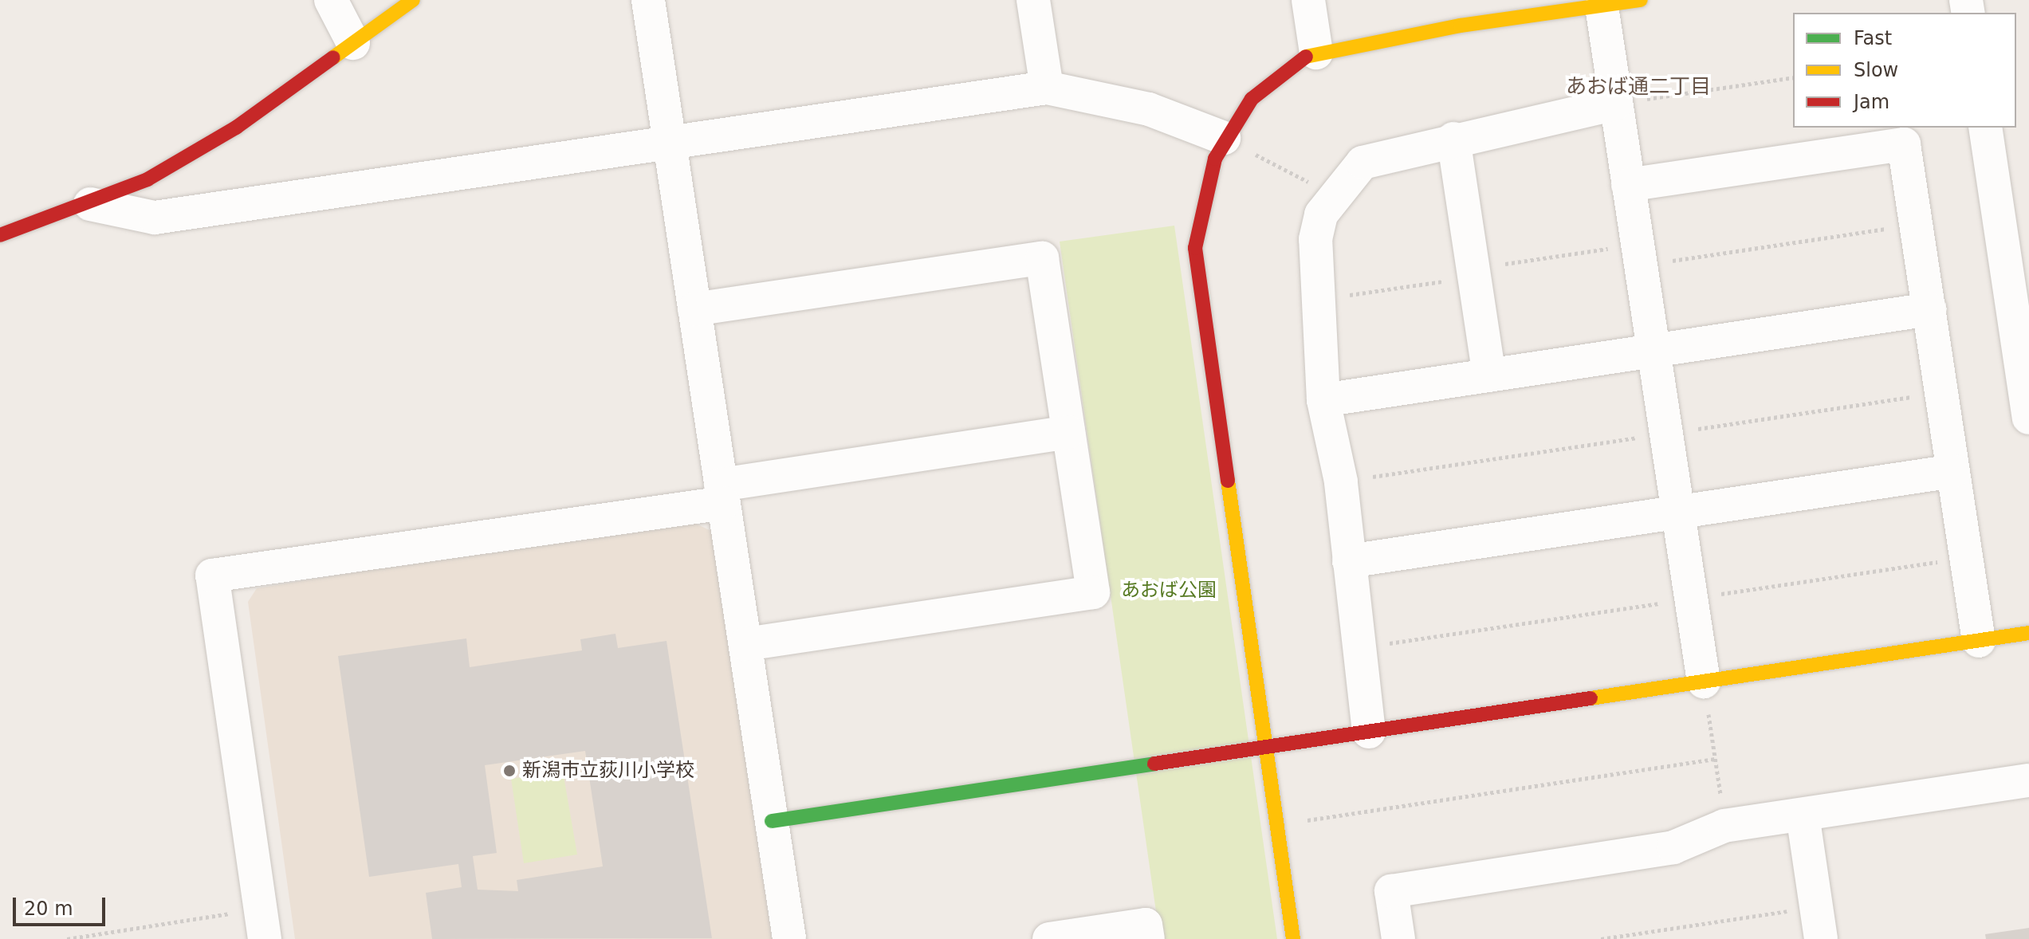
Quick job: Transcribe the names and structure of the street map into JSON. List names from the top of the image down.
{
  "districts": ["あおば通二丁目"],
  "parks": ["あおば公園"],
  "places": ["新潟市立荻川小学校"],
  "legend": ["Fast", "Slow", "Jam"],
  "scale_bar": "20 m"
}
